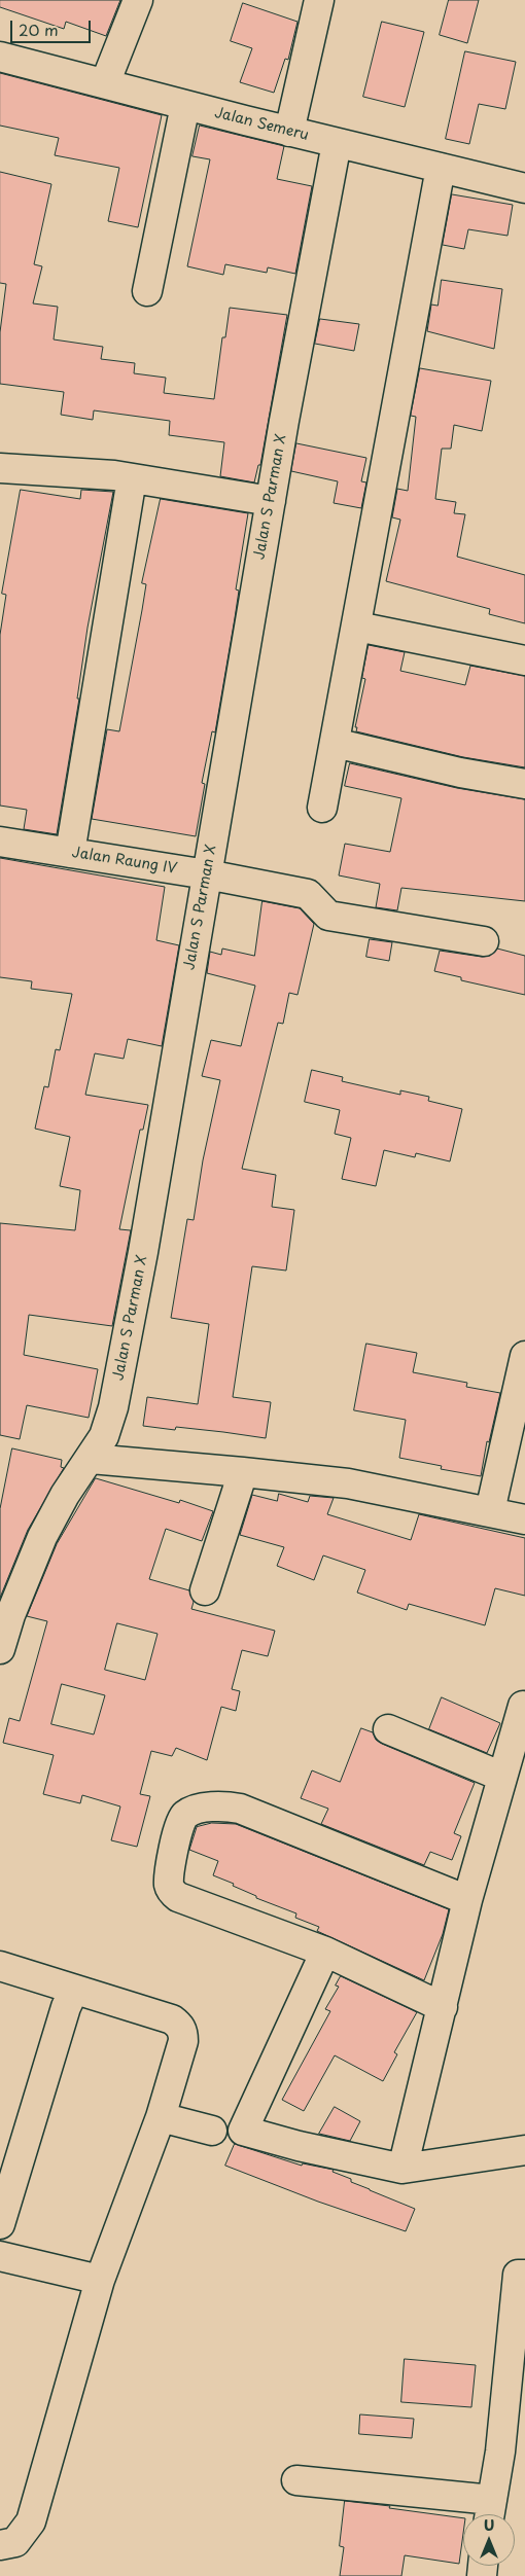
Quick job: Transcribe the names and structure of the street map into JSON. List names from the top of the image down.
{
  "streets": {
    "street": ["Jalan Semeru", "Jalan S Parman X", "Jalan Raung IV"]
  },
  "crossings": [
    ["Jalan Semeru", "Jalan S Parman X"],
    ["Jalan S Parman X", "Jalan Raung IV"]
  ],
  "scale_bar": "20 m",
  "north": "top"
}
